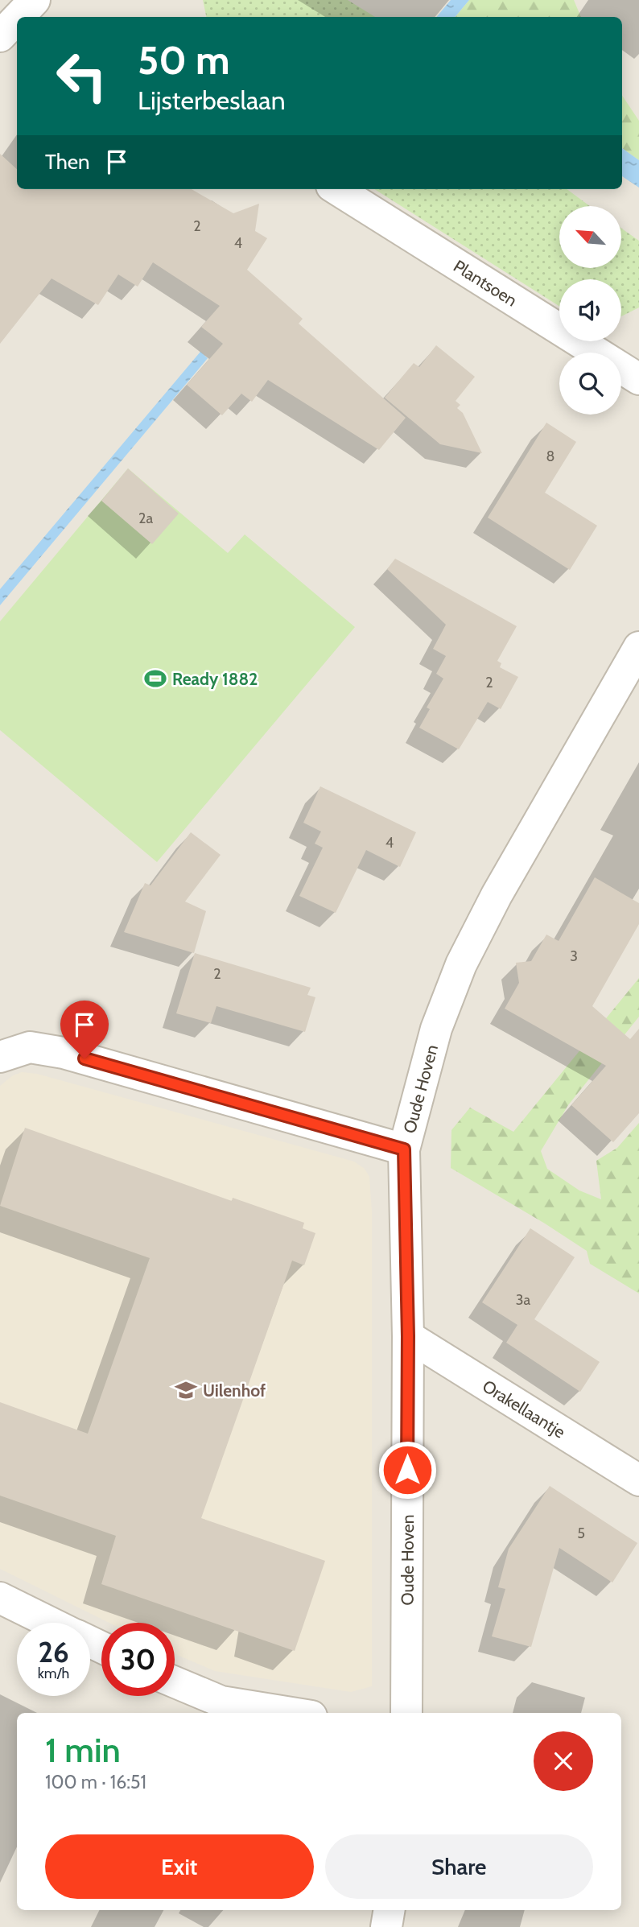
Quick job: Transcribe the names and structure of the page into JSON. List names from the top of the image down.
{
  "streets": {
    "street": ["Plantsoen", "Oude Hoven", "Orakellaantje"]
  },
  "crossings": [
    ["Oude Hoven", "Orakellaantje"]
  ],
  "places": {
    "sports": ["Ready 1882"],
    "school or university": ["Uilenhof"]
  },
  "house_numbers": [
    "2",
    "4",
    "8",
    "2a",
    "2",
    "4",
    "3",
    "2",
    "3a",
    "5"
  ],
  "north": "top left",
  "page": {
    "turn": ["50 m", "Lijsterbeslaan"],
    "then": "Then",
    "speed": "26 km/h",
    "limit": "30",
    "heading": ["1 min", "100 m · 16:51"],
    "buttons": ["Exit", "Share"]
  }
}
